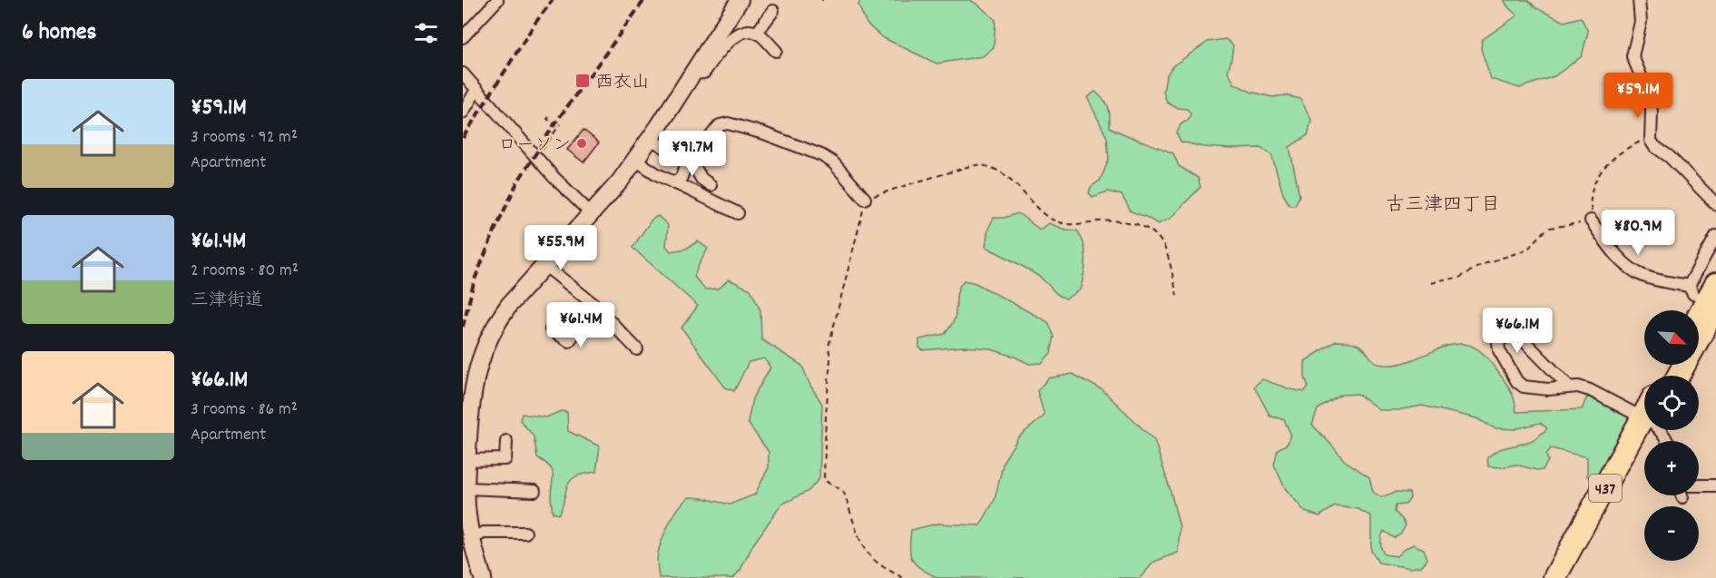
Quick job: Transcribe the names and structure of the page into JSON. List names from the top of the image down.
{
  "streets": {
    "highway": ["437"]
  },
  "districts": ["古三津四丁目"],
  "places": {
    "transit": ["西衣山"],
    "other": ["ローソン"]
  },
  "north": "bottom right",
  "page": {
    "heading": "6 homes",
    "list": [
      {
        "name": "¥59.1M",
        "note": "3 rooms · 92 m² · Apartment"
      },
      {
        "name": "¥61.4M",
        "note": "2 rooms · 80 m² · 三津街道"
      },
      {
        "name": "¥66.1M",
        "note": "3 rooms · 86 m² · Apartment"
      }
    ],
    "price": [
      "¥59.1M",
      "¥91.7M",
      "¥80.9M",
      "¥55.9M",
      "¥61.4M",
      "¥66.1M"
    ],
    "map_buttons": ["+", "−"]
  }
}
